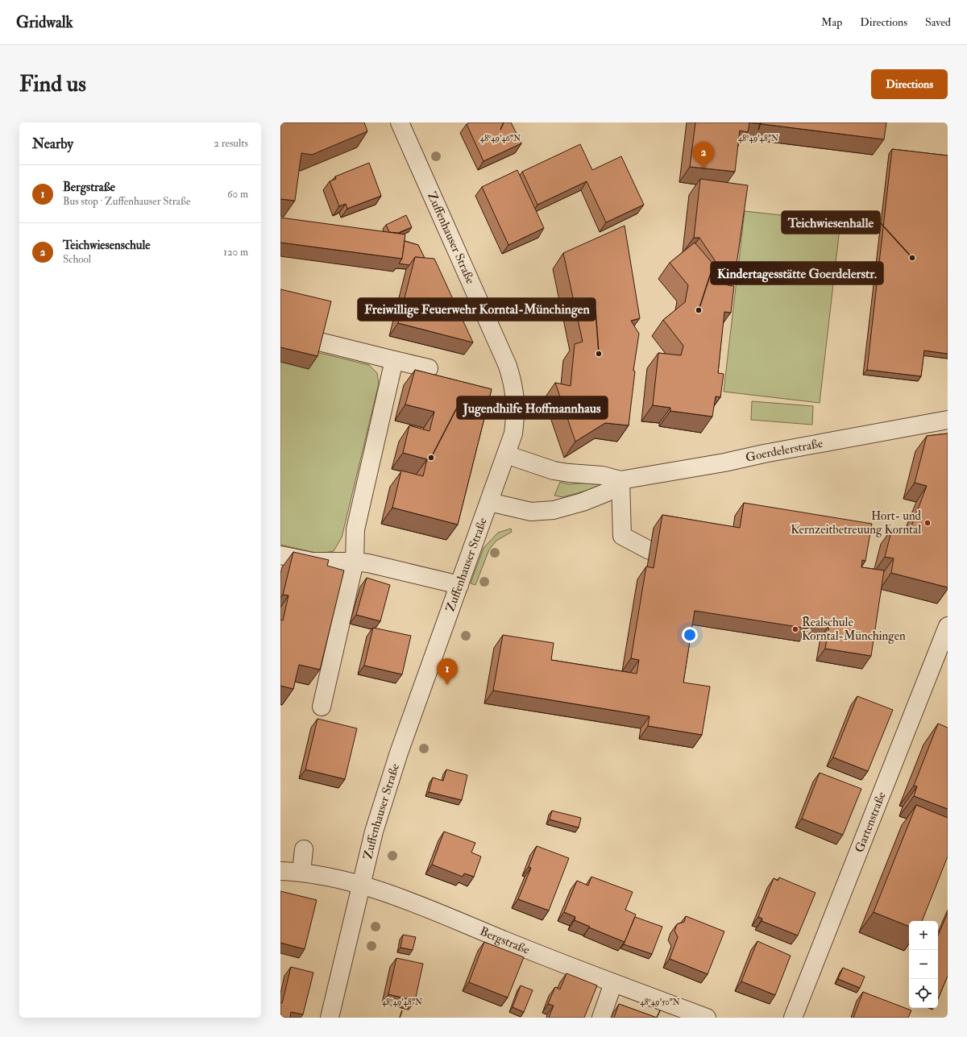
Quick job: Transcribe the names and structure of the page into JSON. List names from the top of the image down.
{
  "streets": {
    "street": [
      "Zuffenhauser Straße",
      "Goerdelerstraße",
      "Gartenstraße",
      "Bergstraße"
    ]
  },
  "crossings": [
    ["Zuffenhauser Straße", "Goerdelerstraße"],
    ["Zuffenhauser Straße", "Bergstraße"]
  ],
  "places": [
    "Teichwiesenhalle",
    "Kindertagesstätte Goerdelerstr.",
    "Freiwillige Feuerwehr Korntal-Münchingen",
    "Jugendhilfe Hoffmannhaus",
    "Hort- und Kernzeitbetreuung Korntal",
    "Realschule Korntal-Münchingen"
  ],
  "page": {
    "header": "Gridwalk",
    "nav": ["Map", "Directions", "Saved"],
    "buttons": "Directions",
    "title": "Find us",
    "heading": ["Nearby", "2 results"],
    "pins": ["2", "1"],
    "list": [
      {
        "mark": "1",
        "name": "Bergstraße",
        "note": "Bus stop · Zuffenhauser Straße",
        "value": "60 m"
      },
      {
        "mark": "2",
        "name": "Teichwiesenschule",
        "note": "School",
        "value": "120 m"
      }
    ],
    "map_buttons": ["+", "−"]
  },
  "coordinates": ["48°49'46\"N", "48°49'48\"N", "48°49'50\"N"]
}
